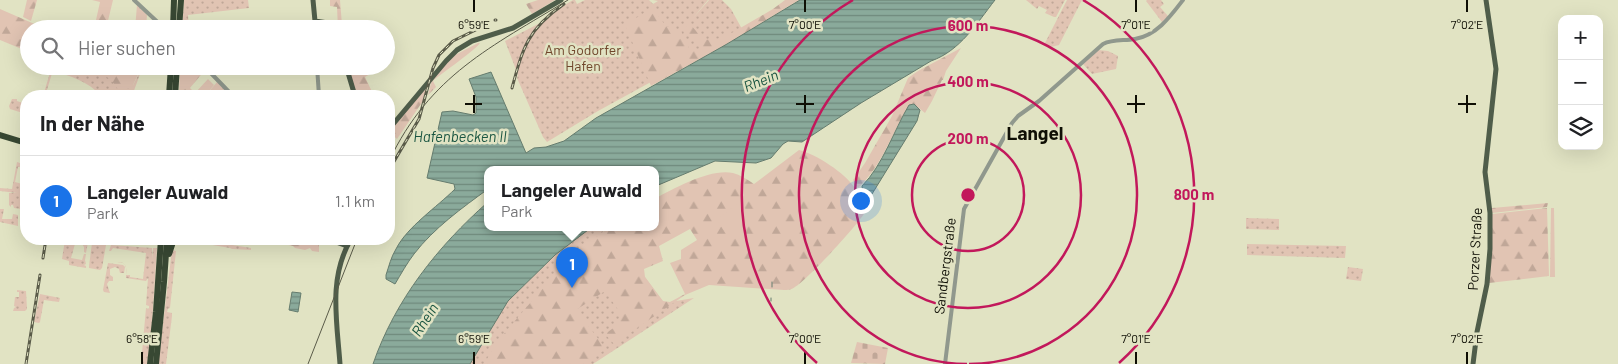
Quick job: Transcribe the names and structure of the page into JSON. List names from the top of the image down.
{
  "streets": {
    "main road": ["Porzer Straße"],
    "street": ["Sandbergstraße"]
  },
  "districts": ["Langel"],
  "water": ["Rhein", "Hafenbecken II"],
  "parks": ["Am Godorfer Hafen"],
  "page": {
    "map_buttons": ["+", "−"],
    "search": "Hier suchen",
    "heading": "In der Nähe",
    "list": [
      {
        "mark": "1",
        "name": "Langeler Auwald",
        "note": "Park",
        "value": "1.1 km"
      }
    ],
    "popup": ["Langeler Auwald", "Park"],
    "pins": "1"
  },
  "coordinates": [
    "6°59'E",
    "7°00'E",
    "7°01'E",
    "7°02'E",
    "6°58'E"
  ],
  "rings": [
    "600 m",
    "400 m",
    "200 m",
    "800 m"
  ]
}
